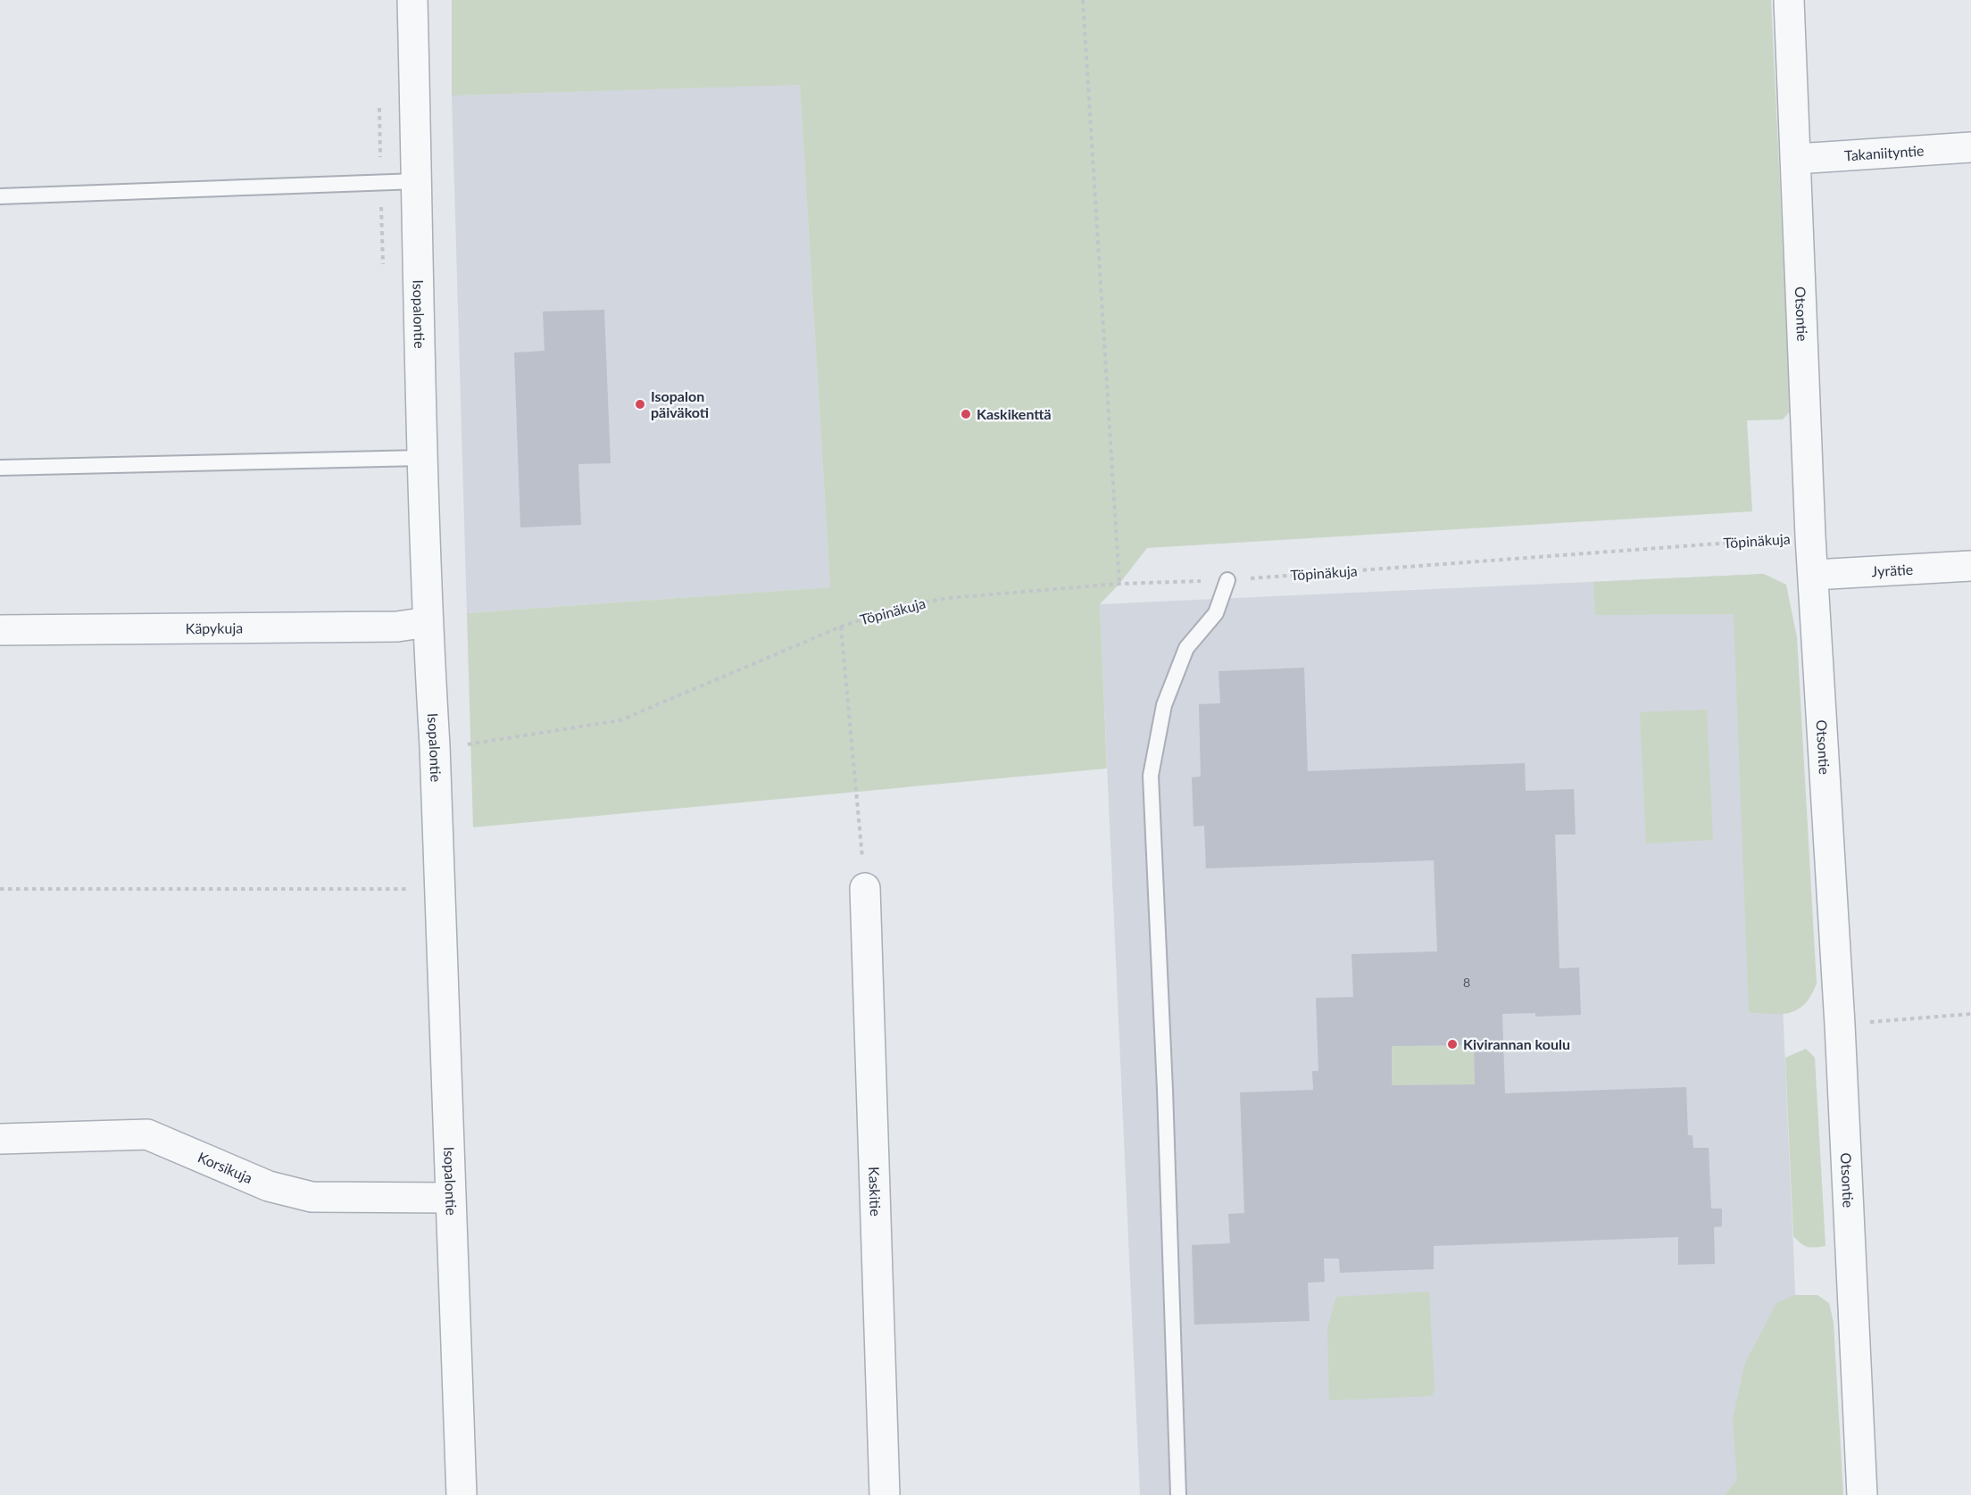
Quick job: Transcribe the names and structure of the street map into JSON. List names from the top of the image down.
{
  "streets": {
    "street": [
      "Takaniityntie",
      "Isopalontie",
      "Otsontie",
      "Jyrätie",
      "Käpykuja",
      "Korsikuja",
      "Kaskitie"
    ],
    "path": ["Töpinäkuja"]
  },
  "crossings": [
    ["Takaniityntie", "Otsontie"],
    ["Isopalontie", "Töpinäkuja"],
    ["Isopalontie", "Käpykuja"],
    ["Isopalontie", "Korsikuja"],
    ["Otsontie", "Töpinäkuja"],
    ["Otsontie", "Jyrätie"]
  ],
  "places": ["Isopalon päiväkoti", "Kaskikenttä", "Kivirannan koulu"],
  "house_numbers": ["8"]
}
